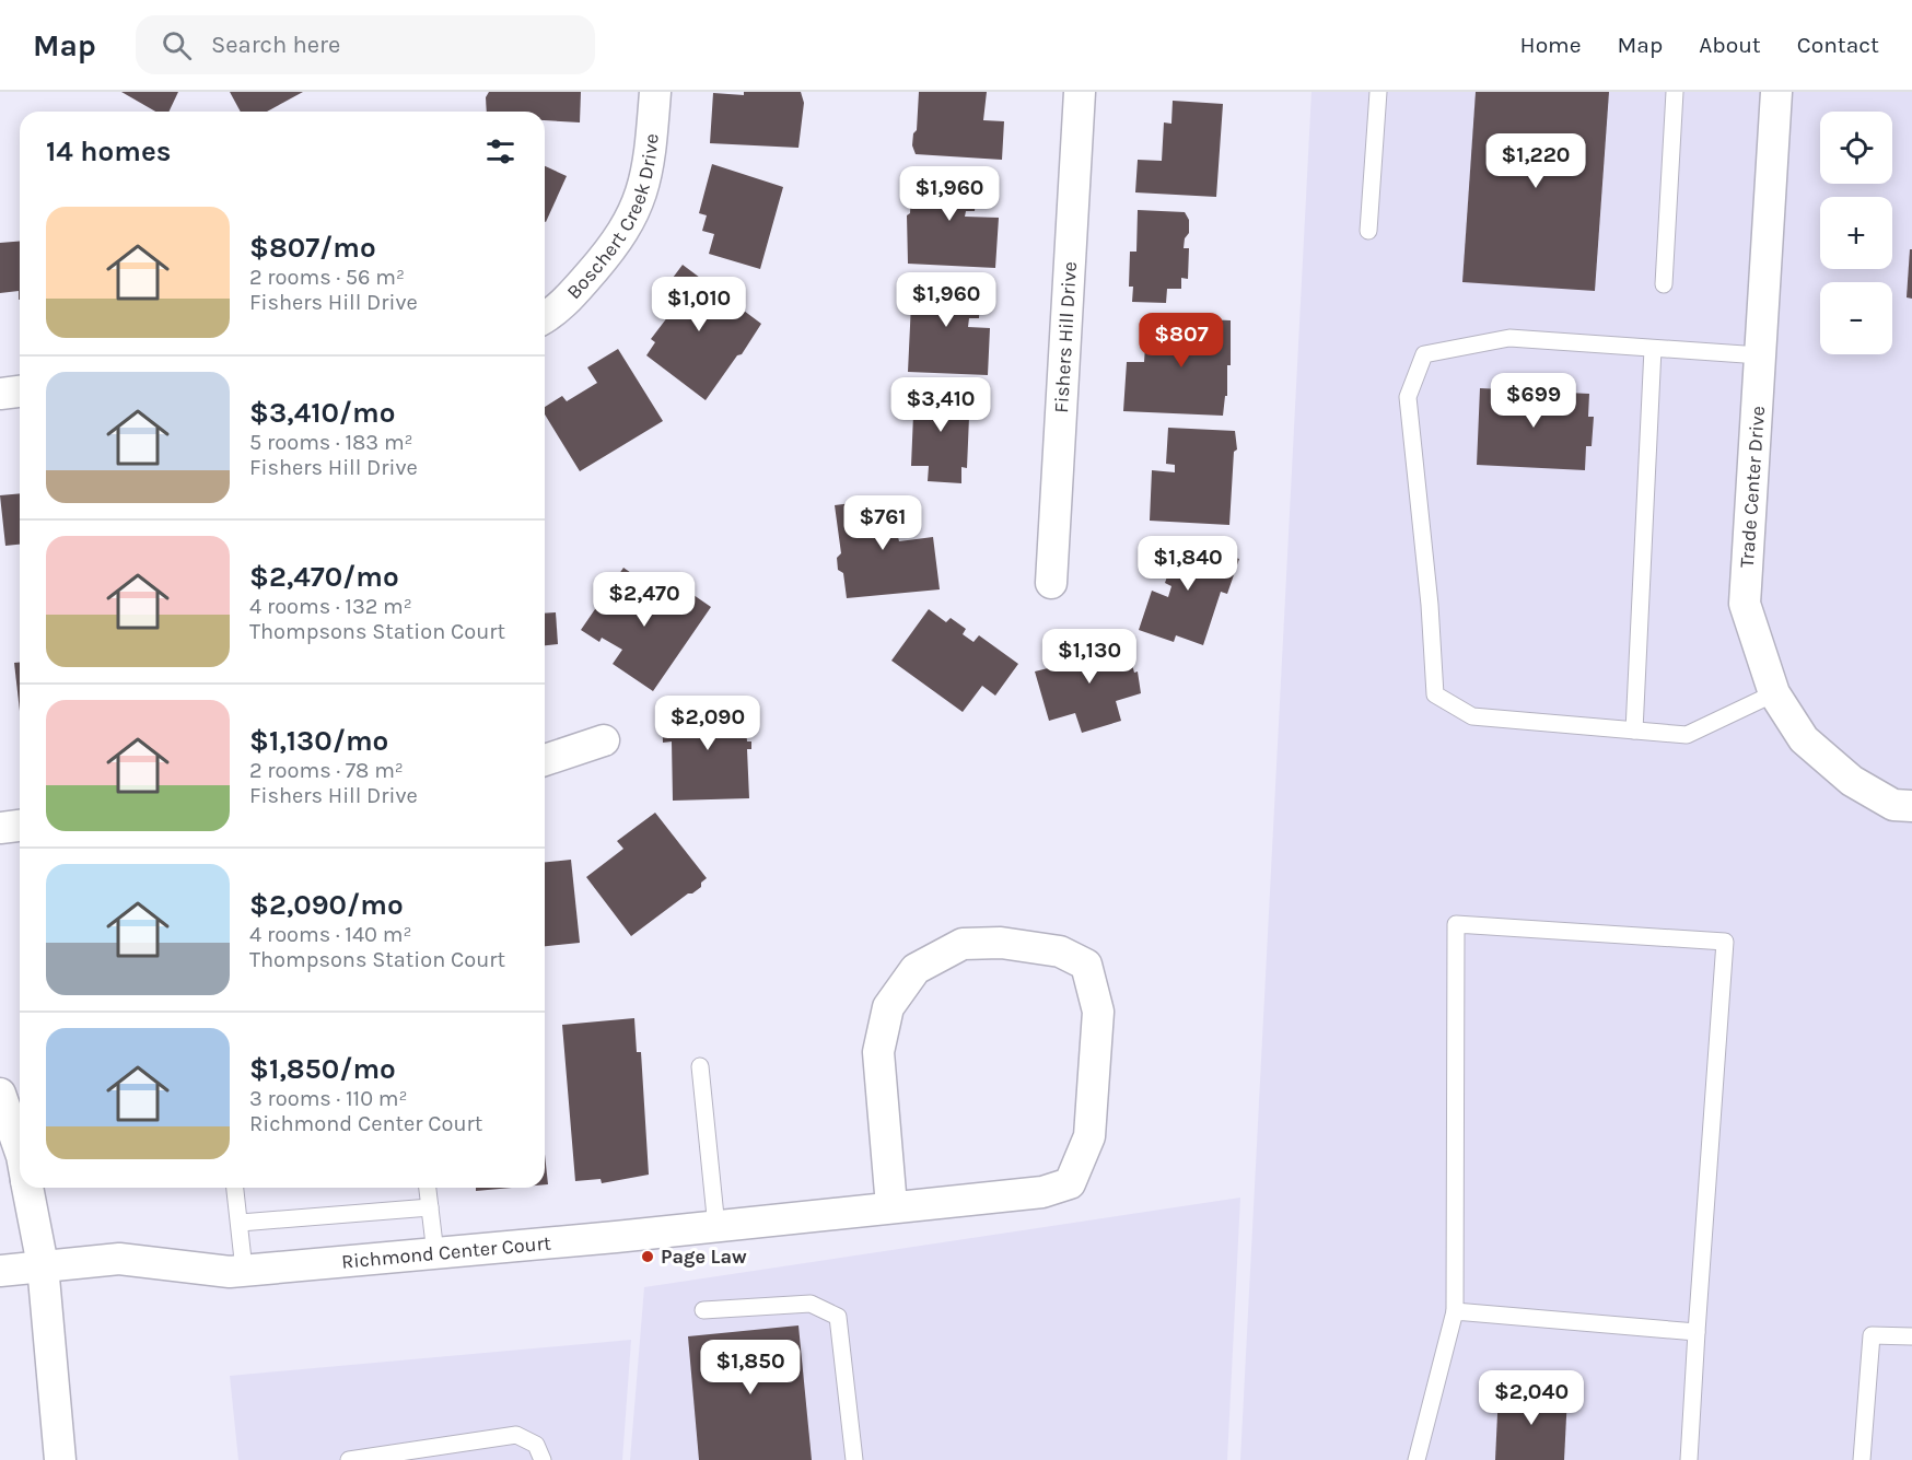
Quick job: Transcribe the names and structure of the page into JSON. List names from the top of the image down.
{
  "streets": {
    "street": [
      "Boschert Creek Drive",
      "Fishers Hill Drive",
      "Trade Center Drive",
      "Richmond Center Court"
    ]
  },
  "places": ["Page Law"],
  "page": {
    "header": "Map",
    "search": "Search here",
    "nav": [
      "Home",
      "Map",
      "About",
      "Contact"
    ],
    "map_buttons": ["+", "−"],
    "heading": "14 homes",
    "price": [
      "$1,220",
      "$1,960",
      "$1,960",
      "$1,010",
      "$807",
      "$699",
      "$3,410",
      "$761",
      "$1,840",
      "$2,470",
      "$1,130",
      "$2,090",
      "$1,850",
      "$2,040"
    ],
    "list": [
      {
        "name": "$807/mo",
        "note": "2 rooms · 56 m² · Fishers Hill Drive"
      },
      {
        "name": "$3,410/mo",
        "note": "5 rooms · 183 m² · Fishers Hill Drive"
      },
      {
        "name": "$2,470/mo",
        "note": "4 rooms · 132 m² · Thompsons Station Court"
      },
      {
        "name": "$1,130/mo",
        "note": "2 rooms · 78 m² · Fishers Hill Drive"
      },
      {
        "name": "$2,090/mo",
        "note": "4 rooms · 140 m² · Thompsons Station Court"
      },
      {
        "name": "$1,850/mo",
        "note": "3 rooms · 110 m² · Richmond Center Court"
      }
    ]
  }
}
